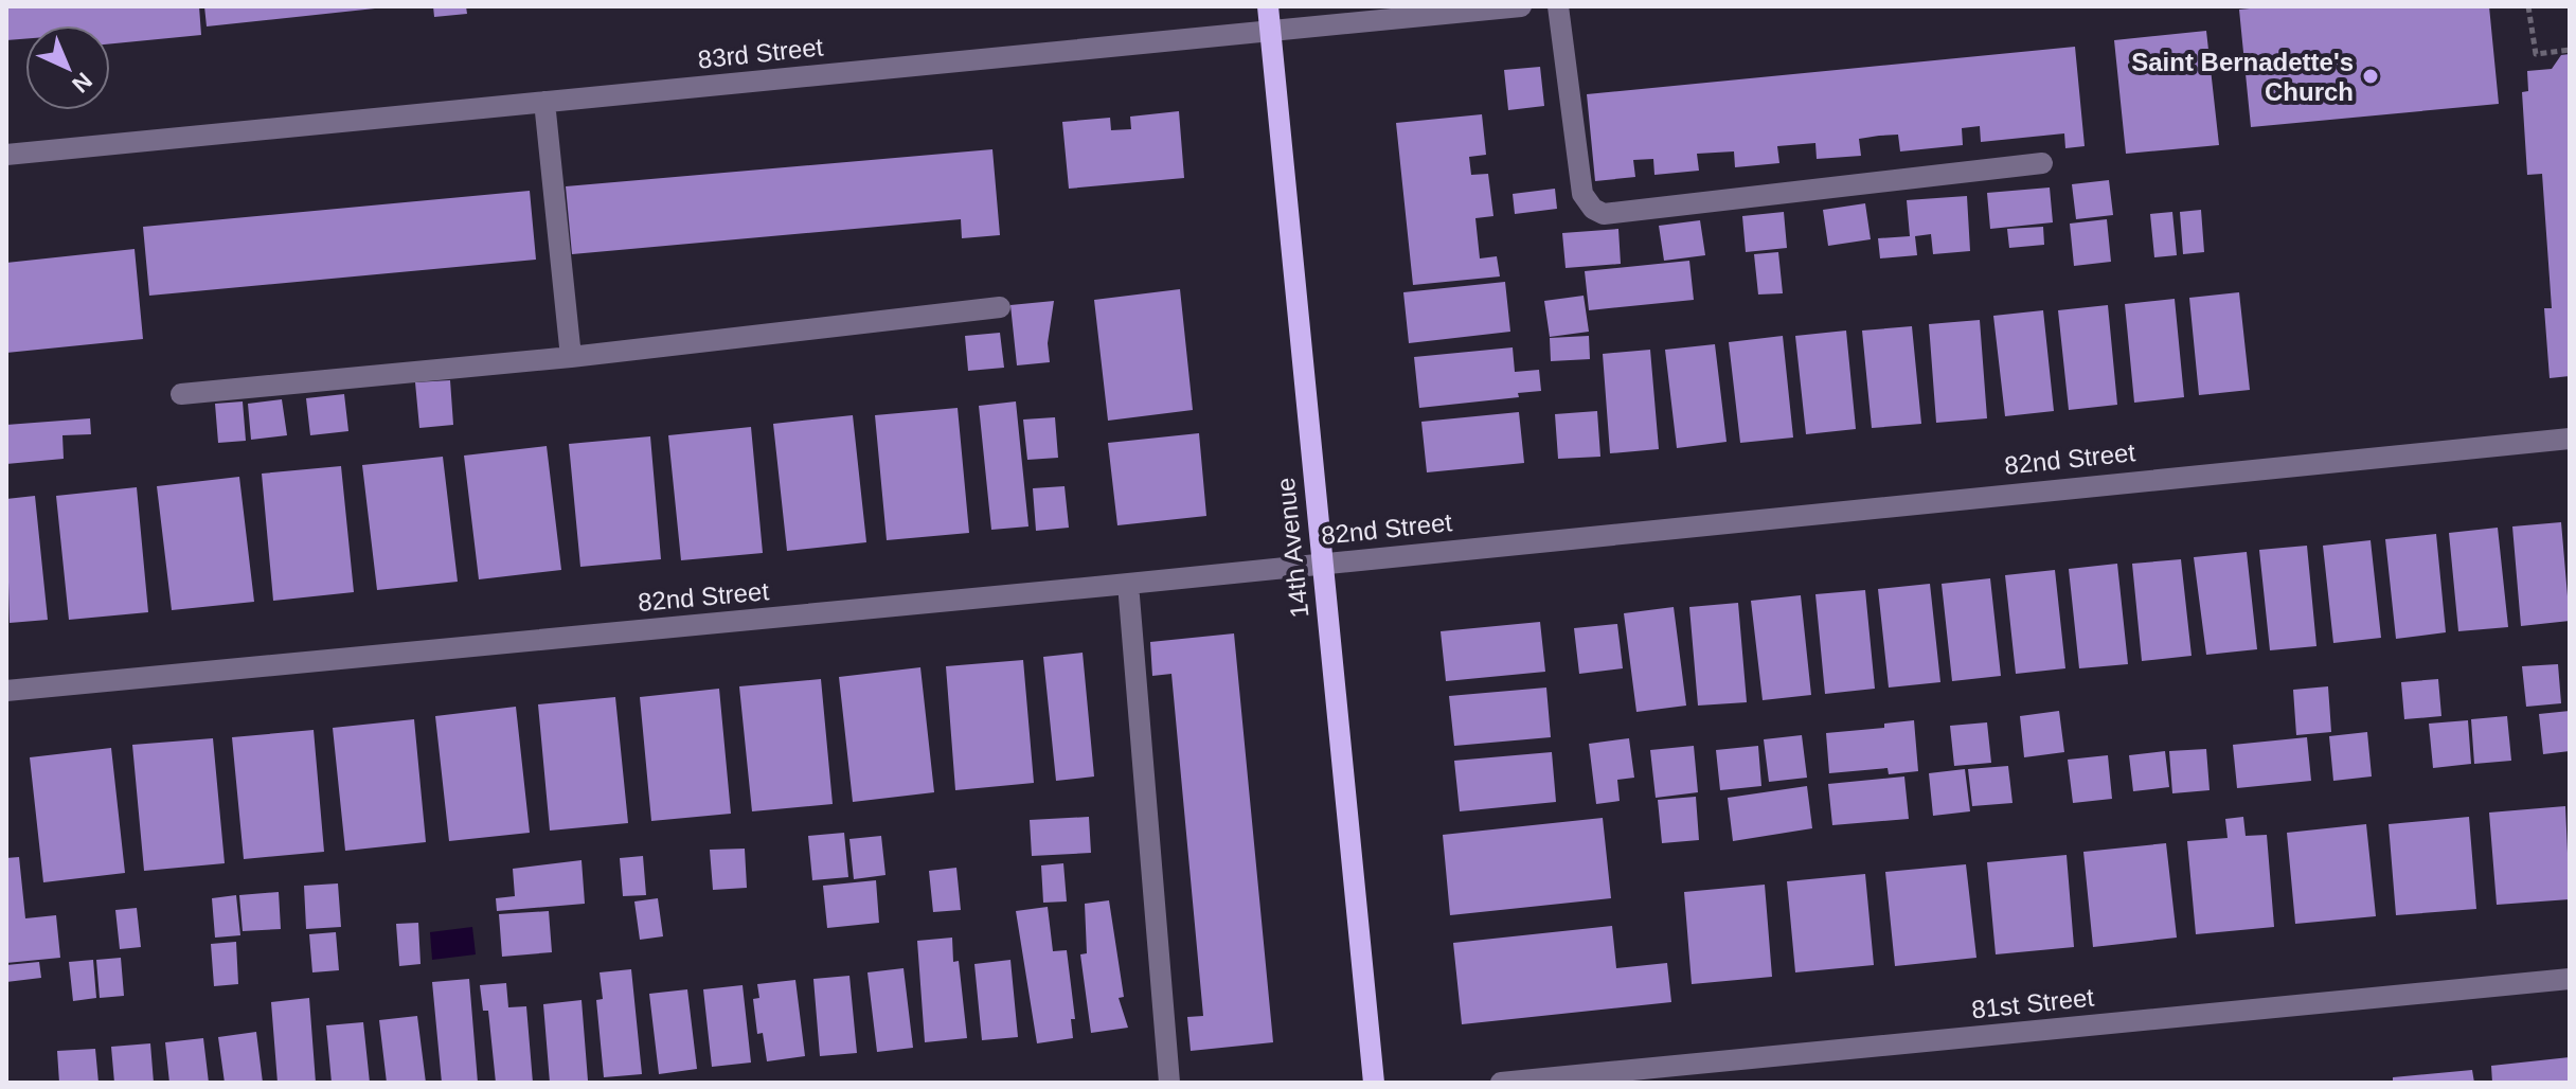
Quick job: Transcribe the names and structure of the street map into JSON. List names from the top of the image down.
{
  "streets": {
    "main road": ["14th Avenue"],
    "street": ["83rd Street", "82nd Street", "81st Street"]
  },
  "crossings": [
    ["83rd Street", "14th Avenue"],
    ["82nd Street", "14th Avenue"]
  ],
  "places": ["Saint Bernadette's Church"],
  "north": "bottom right"
}
